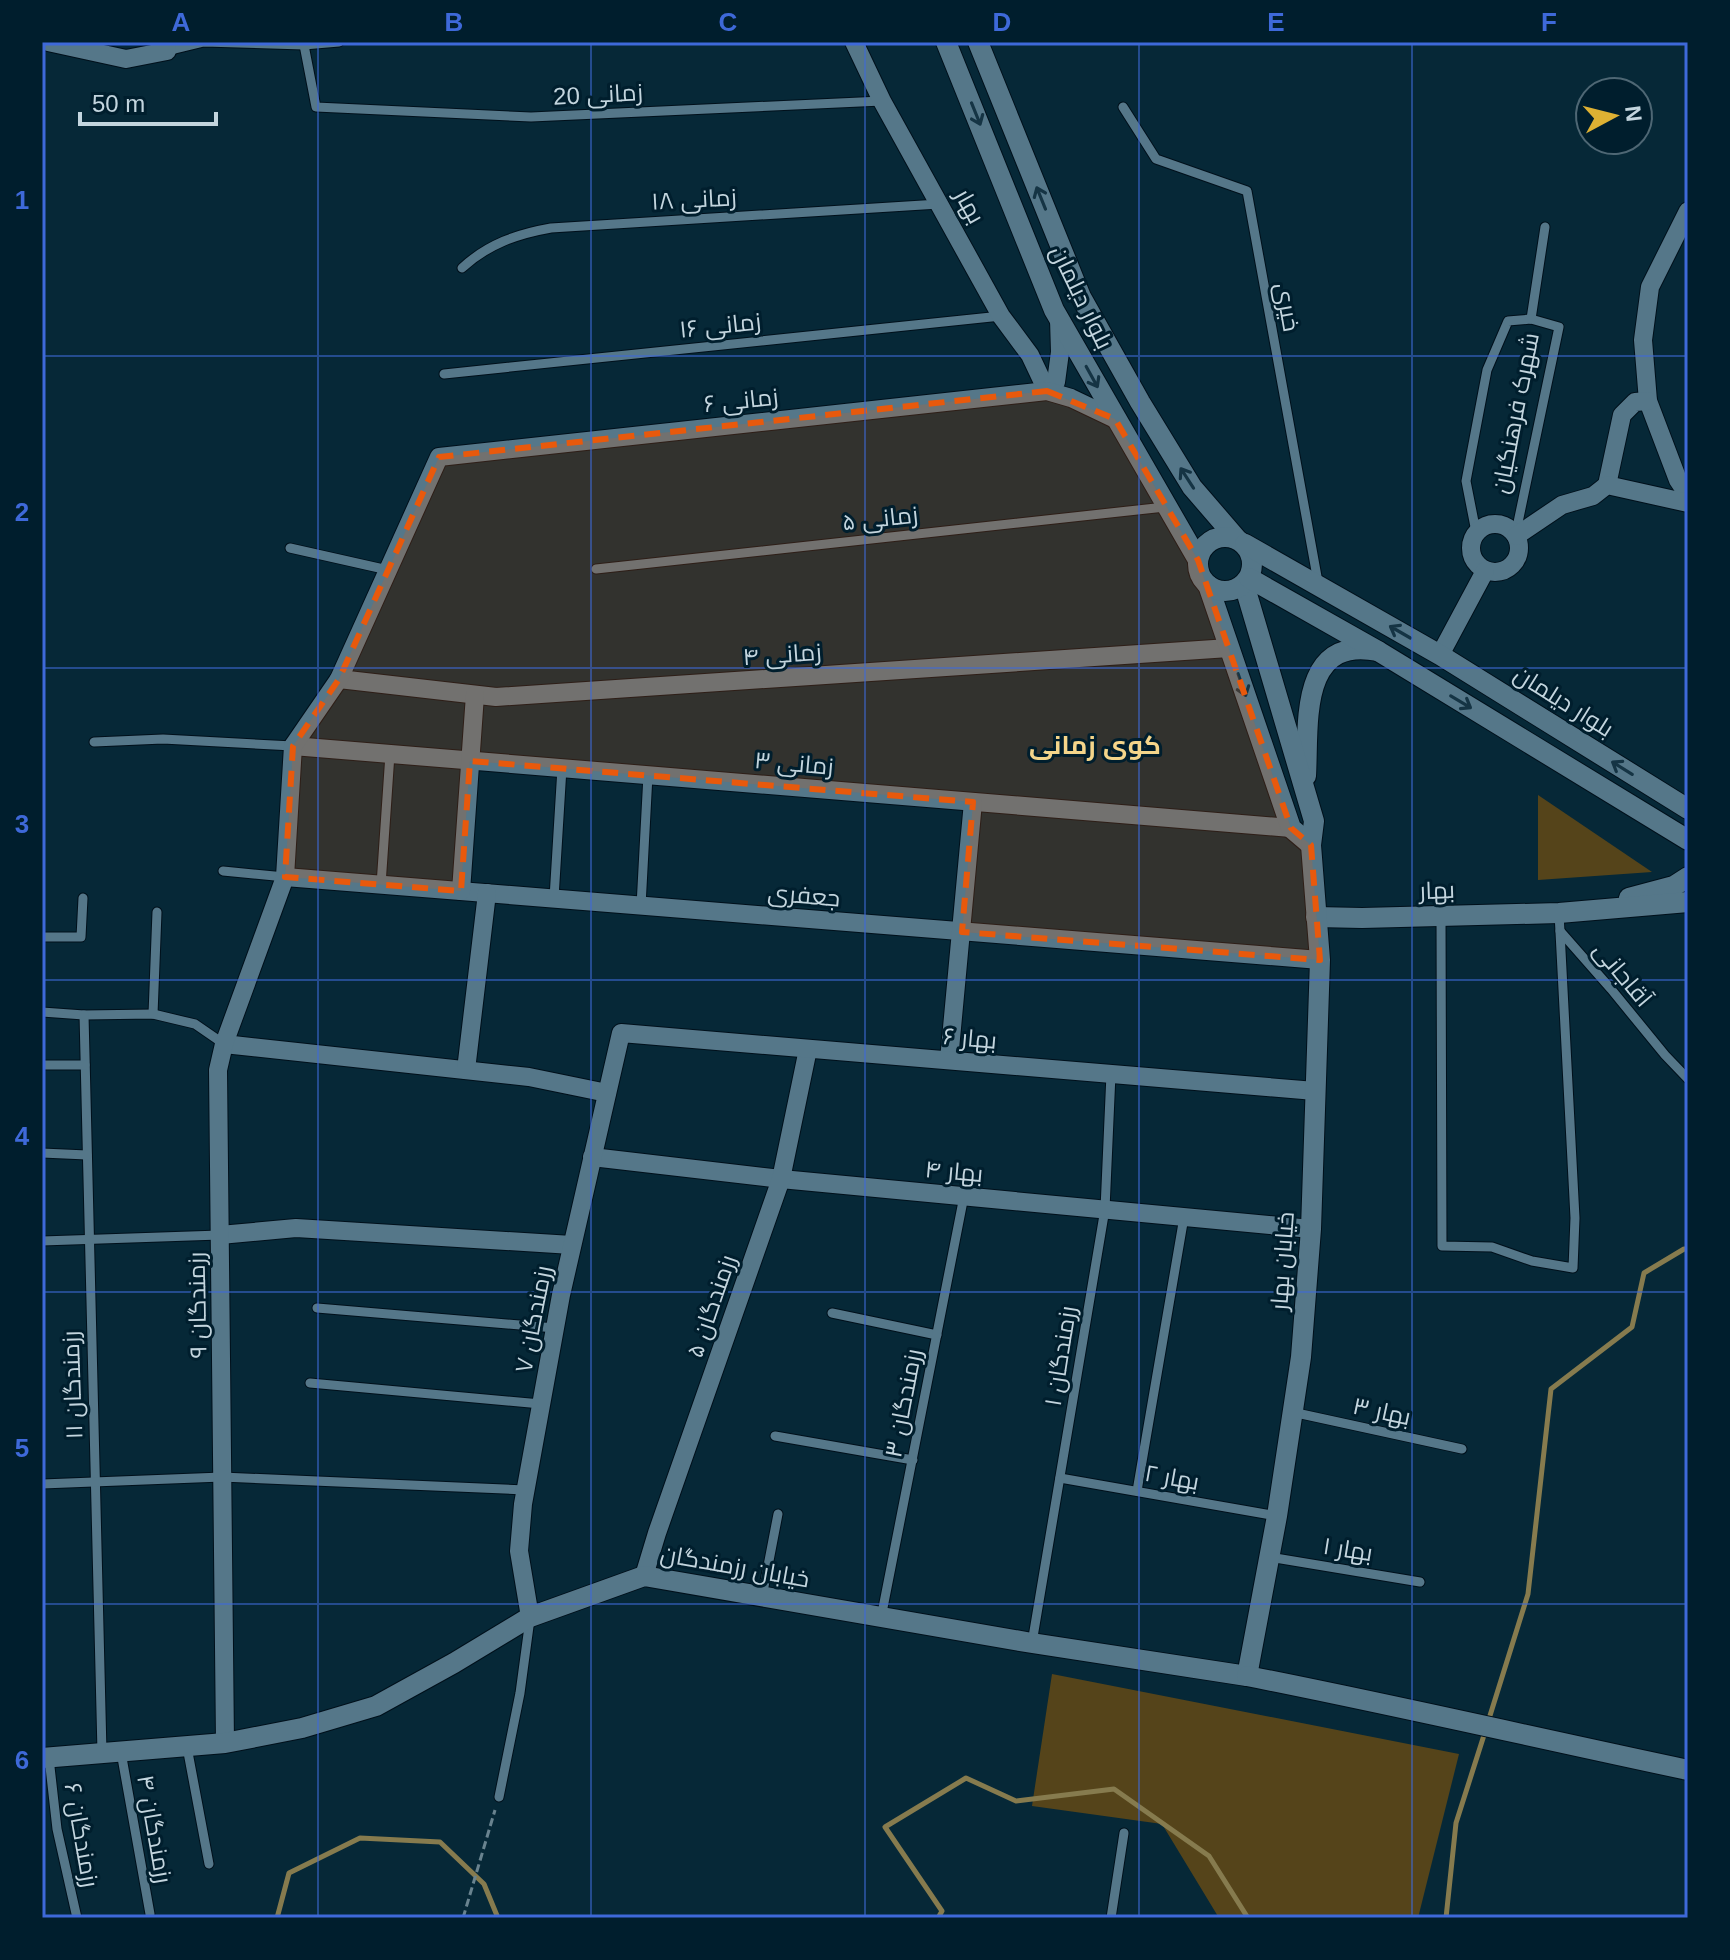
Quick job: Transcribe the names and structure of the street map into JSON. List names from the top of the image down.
{
  "streets": {
    "street": [
      "بهار",
      "بلوار دیلمان",
      "زمانی ۶",
      "زمانی ۴",
      "زمانی ۳",
      "جعفری",
      "بهار ۶",
      "بهار ۴",
      "خیابان بهار",
      "رزمندگان ۹",
      "رزمندگان ۵",
      "رزمندگان ۷",
      "خیابان رزمندگان"
    ],
    "lane": [
      "زمانی 20",
      "زمانی ۱۸",
      "خیری",
      "زمانی ۱۶",
      "شهرک فرهنگیان",
      "زمانی ۵",
      "آقاجانی",
      "رزمندگان ۱",
      "رزمندگان ۱۱",
      "رزمندگان ۳",
      "بهار ۳",
      "بهار ۲",
      "بهار ۱",
      "رزمندگان ۴",
      "رزمندگان ۶"
    ]
  },
  "crossings": [
    ["زمانی 20", "بهار"],
    ["زمانی ۱۸", "بهار"],
    ["بهار", "زمانی ۱۶"],
    ["بهار", "زمانی ۶"],
    ["بهار", "آقاجانی"],
    ["بهار", "خیابان بهار"],
    ["بلوار دیلمان", "خیری"],
    ["بلوار دیلمان", "زمانی ۵"],
    ["بلوار دیلمان", "خیابان بهار"],
    ["زمانی ۳", "رزمندگان ۹"],
    ["جعفری", "خیابان بهار"],
    ["جعفری", "رزمندگان ۹"],
    ["بهار ۶", "خیابان بهار"],
    ["بهار ۶", "رزمندگان ۵"],
    ["بهار ۶", "رزمندگان ۷"],
    ["بهار ۶", "رزمندگان ۱"],
    ["بهار ۴", "خیابان بهار"],
    ["بهار ۴", "رزمندگان ۵"],
    ["بهار ۴", "رزمندگان ۷"],
    ["بهار ۴", "رزمندگان ۱"],
    ["بهار ۴", "رزمندگان ۳"],
    ["خیابان بهار", "بهار ۳"],
    ["خیابان بهار", "بهار ۲"],
    ["خیابان بهار", "بهار ۱"],
    ["خیابان بهار", "خیابان رزمندگان"],
    ["رزمندگان ۹", "خیابان رزمندگان"],
    ["رزمندگان ۵", "خیابان رزمندگان"],
    ["رزمندگان ۷", "خیابان رزمندگان"],
    ["رزمندگان ۱", "بهار ۲"],
    ["رزمندگان ۱", "خیابان رزمندگان"],
    ["رزمندگان ۱۱", "خیابان رزمندگان"],
    ["رزمندگان ۱۱", "رزمندگان ۴"],
    ["رزمندگان ۳", "خیابان رزمندگان"],
    ["خیابان رزمندگان", "رزمندگان ۴"],
    ["خیابان رزمندگان", "رزمندگان ۶"]
  ],
  "districts": ["کوی زمانی"],
  "scale_bar": "50 m",
  "north": "right",
  "grid": {
    "columns": [
      "A",
      "B",
      "C",
      "D",
      "E",
      "F"
    ],
    "rows": [
      "1",
      "2",
      "3",
      "4",
      "5",
      "6"
    ]
  }
}
